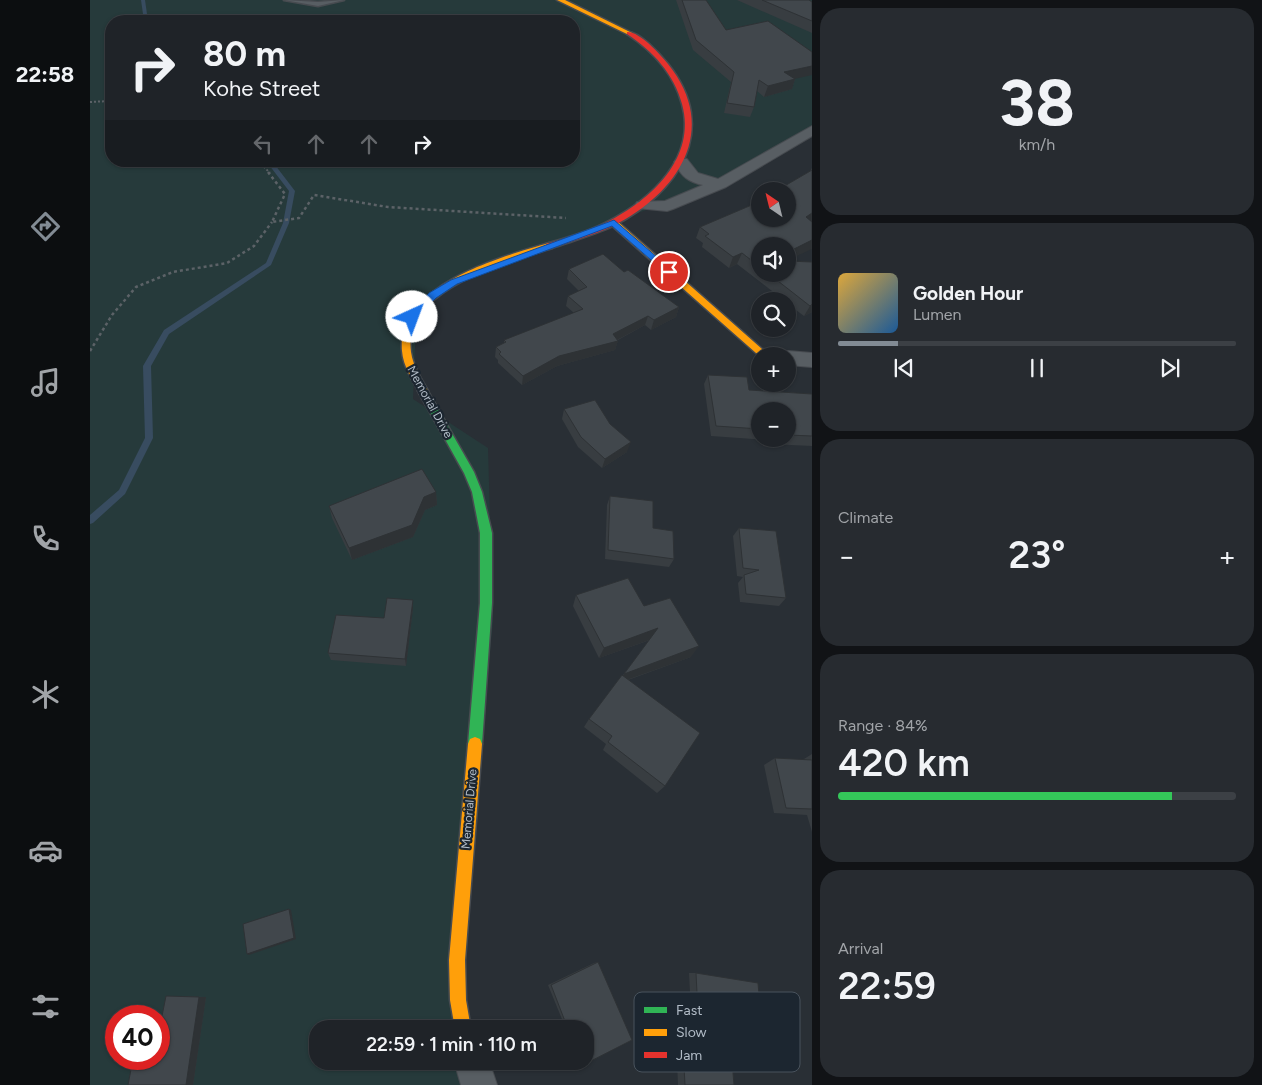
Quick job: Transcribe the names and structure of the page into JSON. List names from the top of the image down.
{
  "streets": {
    "street": ["Memorial Drive"]
  },
  "legend": ["Fast", "Slow", "Jam"],
  "north": "top left",
  "page": {
    "tabs": "22:58",
    "tile": [
      ["38", "km/h"],
      "Climate",
      ["Range · 84%", "420 km"],
      ["Arrival", "22:59"]
    ],
    "turn": ["80 m", "Kohe Street"],
    "map_buttons": ["+", "−"],
    "song": ["Golden Hour", "Lumen"],
    "heat": ["−", "23°", "+"],
    "limit": "40",
    "trip": "22:59 · 1 min · 110 m"
  }
}
